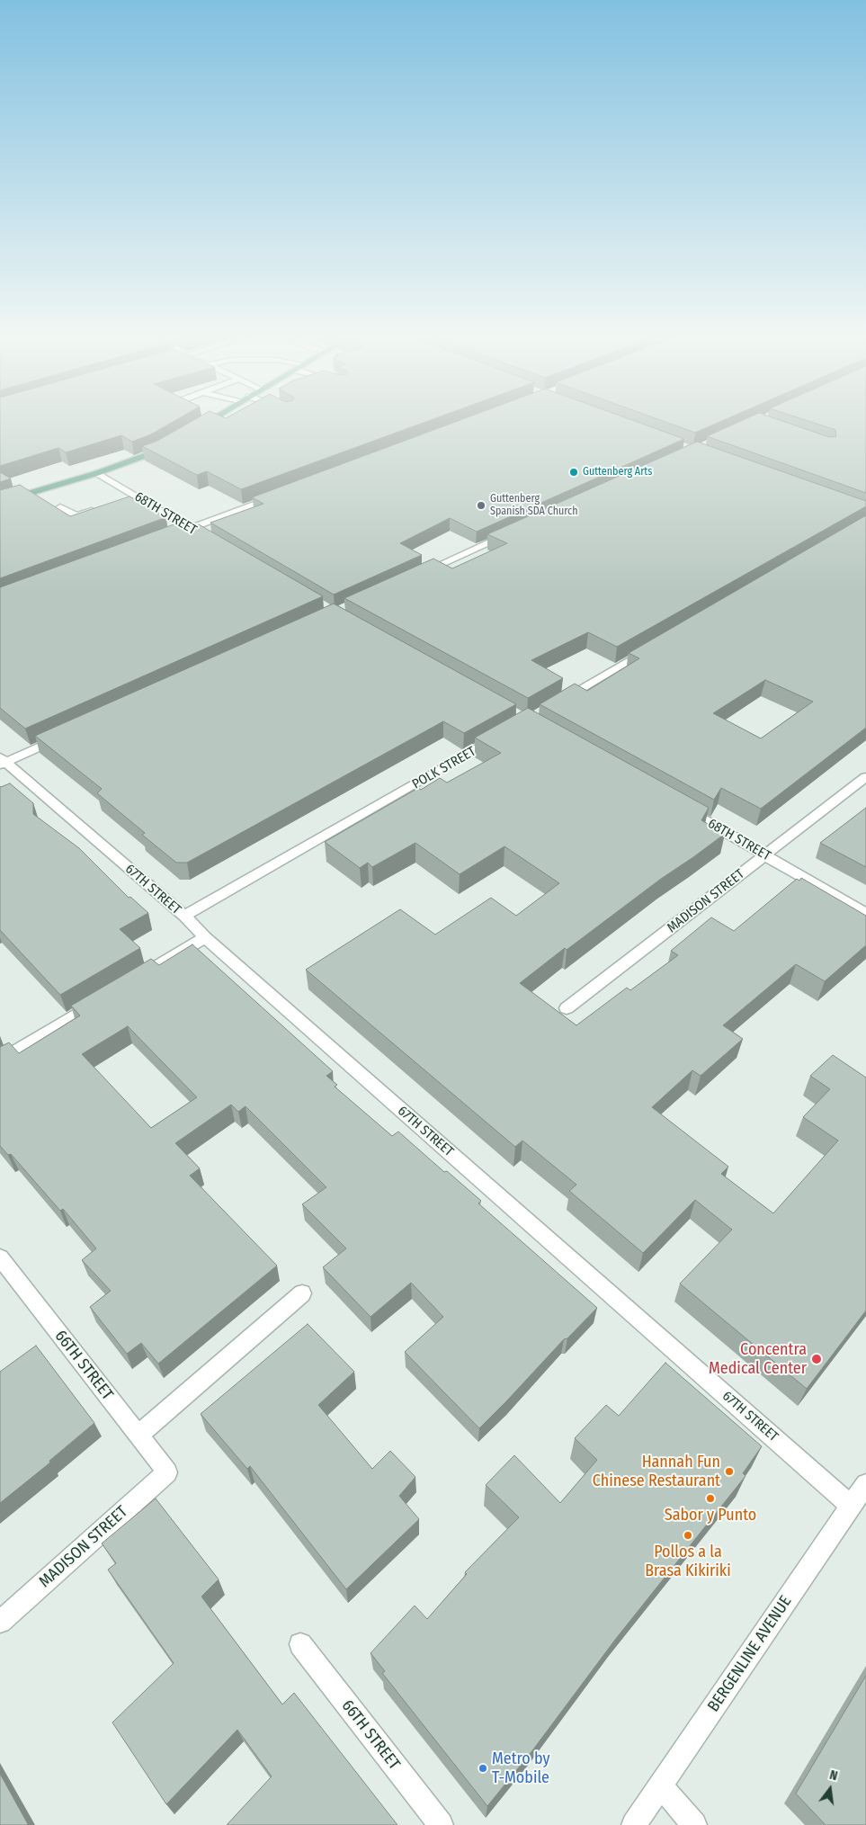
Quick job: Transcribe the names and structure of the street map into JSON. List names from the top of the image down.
{
  "streets": {
    "street": [
      "68TH STREET",
      "POLK STREET",
      "67TH STREET",
      "MADISON STREET",
      "66TH STREET",
      "BERGENLINE AVENUE"
    ]
  },
  "crossings": [
    ["68TH STREET", "MADISON STREET"],
    ["POLK STREET", "67TH STREET"],
    ["67TH STREET", "BERGENLINE AVENUE"],
    ["MADISON STREET", "66TH STREET"]
  ],
  "places": [
    "Guttenberg Arts",
    "Guttenberg Spanish SDA Church",
    "Concentra Medical Center",
    "Hannah Fun Chinese Restaurant",
    "Sabor y Punto",
    "Pollos a la Brasa Kikiriki",
    "Metro by T-Mobile"
  ],
  "north": "top"
}
